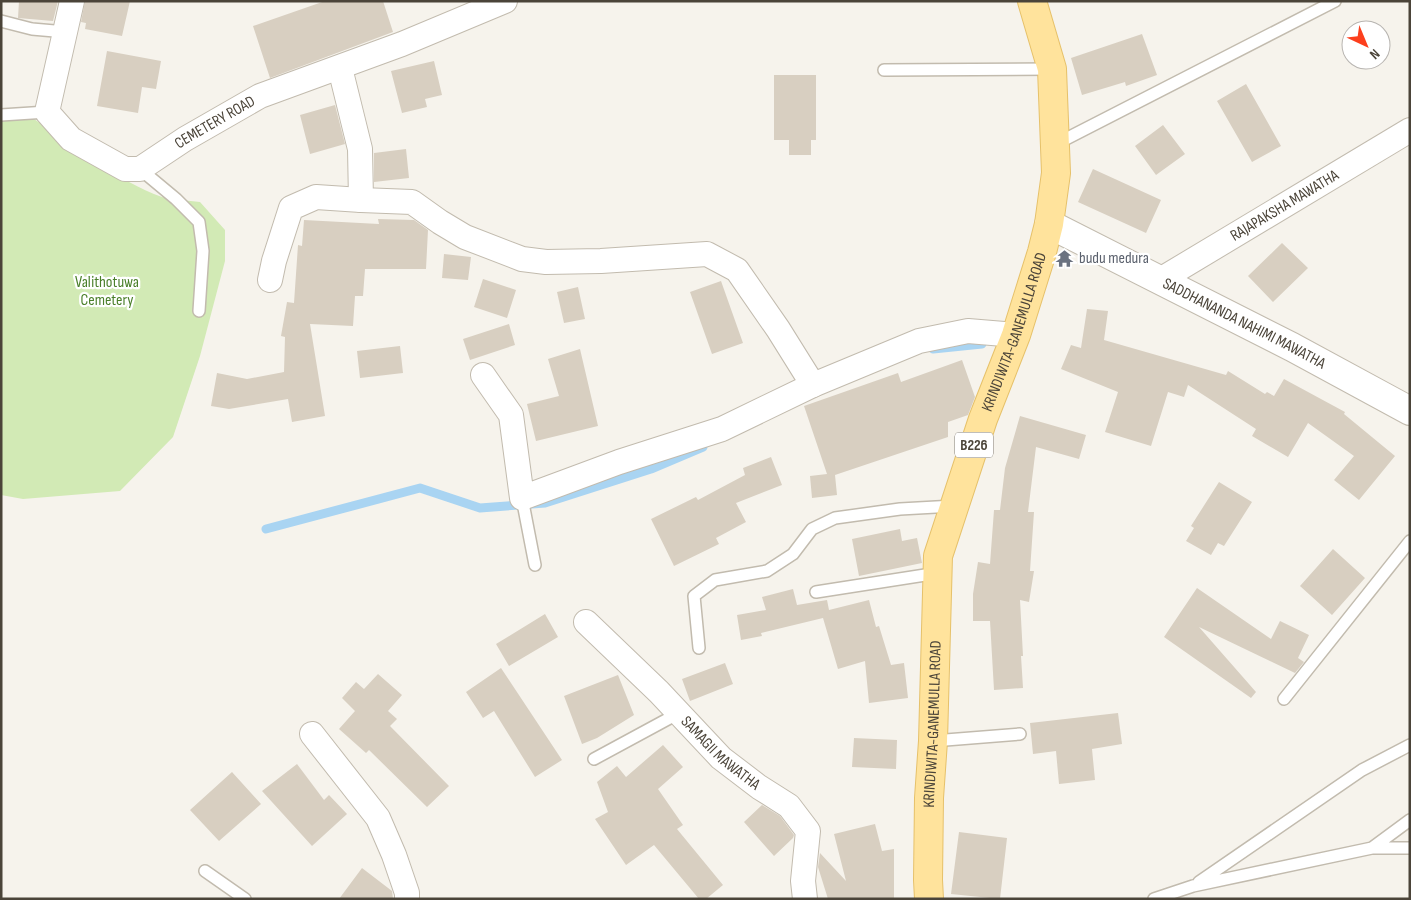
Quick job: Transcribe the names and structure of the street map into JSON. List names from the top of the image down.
{
  "streets": {
    "main road": ["KRINDIWITA-GANEMULLA ROAD", "B226"],
    "street": [
      "CEMETERY ROAD",
      "RAJAPAKSHA MAWATHA",
      "SADDHANANDA NAHIMI MAWATHA",
      "SAMAGII MAWATHA"
    ]
  },
  "crossings": [
    ["RAJAPAKSHA MAWATHA", "SADDHANANDA NAHIMI MAWATHA"],
    ["SADDHANANDA NAHIMI MAWATHA", "KRINDIWITA-GANEMULLA ROAD"]
  ],
  "parks": ["Valithotuwa Cemetery"],
  "places": {
    "temple": ["budu medura"]
  },
  "north": "bottom right"
}
